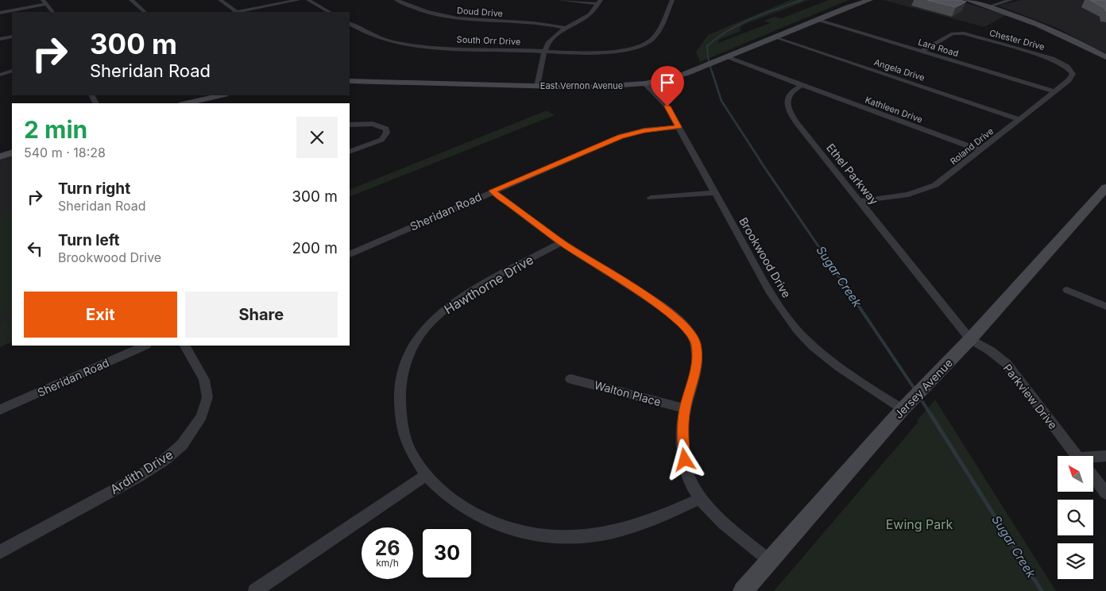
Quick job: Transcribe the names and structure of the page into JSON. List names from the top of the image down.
{
  "streets": {
    "main road": ["East Vernon Avenue", "Jersey Avenue"],
    "street": [
      "Doud Drive",
      "Chester Drive",
      "South Orr Drive",
      "Lara Road",
      "Angela Drive",
      "Kathleen Drive",
      "Roland Drive",
      "Ethel Parkway",
      "Sheridan Road",
      "Brookwood Drive",
      "Hawthorne Drive",
      "Walton Place",
      "Parkview Drive",
      "Ardith Drive"
    ]
  },
  "crossings": [
    ["Chester Drive", "Lara Road"],
    ["Chester Drive", "Roland Drive"],
    ["Lara Road", "East Vernon Avenue"],
    ["Lara Road", "Roland Drive"],
    ["Angela Drive", "East Vernon Avenue"],
    ["Angela Drive", "Roland Drive"],
    ["East Vernon Avenue", "Brookwood Drive"],
    ["Kathleen Drive", "Roland Drive"],
    ["Kathleen Drive", "Ethel Parkway"],
    ["Roland Drive", "Ethel Parkway"],
    ["Ethel Parkway", "Jersey Avenue"],
    ["Ethel Parkway", "Parkview Drive"],
    ["Sheridan Road", "Brookwood Drive"],
    ["Brookwood Drive", "Jersey Avenue"],
    ["Jersey Avenue", "Parkview Drive"]
  ],
  "water": ["Sugar Creek"],
  "parks": ["Ewing Park"],
  "north": "top left",
  "page": {
    "turn": ["300 m", "Sheridan Road"],
    "heading": ["2 min", "540 m · 18:28"],
    "list": [
      {
        "name": "Turn right",
        "note": "Sheridan Road",
        "value": "300 m"
      },
      {
        "name": "Turn left",
        "note": "Brookwood Drive",
        "value": "200 m"
      }
    ],
    "buttons": ["Exit", "Share"],
    "speed": "26 km/h",
    "limit": "30"
  }
}
